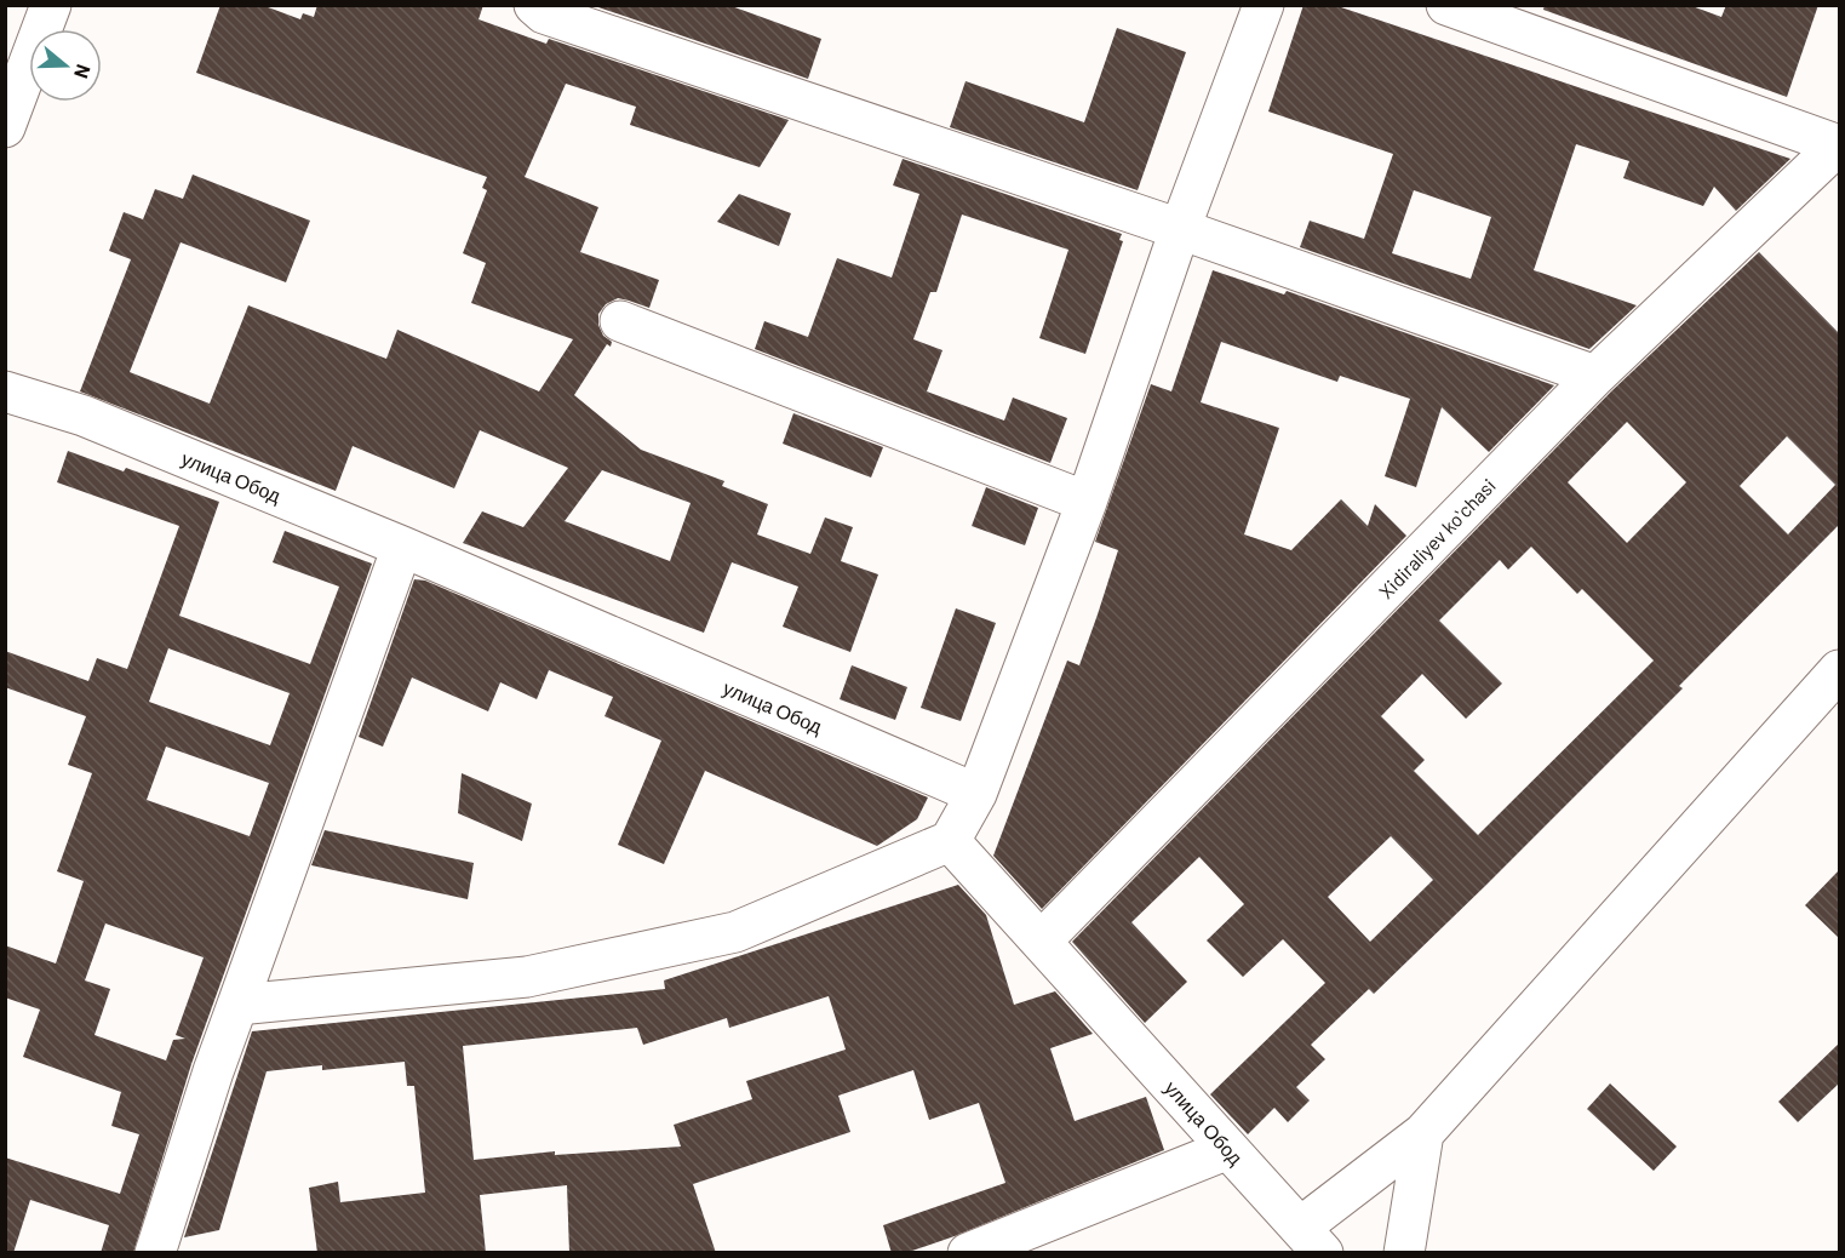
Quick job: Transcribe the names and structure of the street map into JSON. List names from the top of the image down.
{
  "streets": {
    "street": ["улица Обод", "Xidiraliyev koʻchasi"]
  },
  "crossings": [
    ["улица Обод", "Xidiraliyev koʻchasi"]
  ],
  "north": "right"
}
